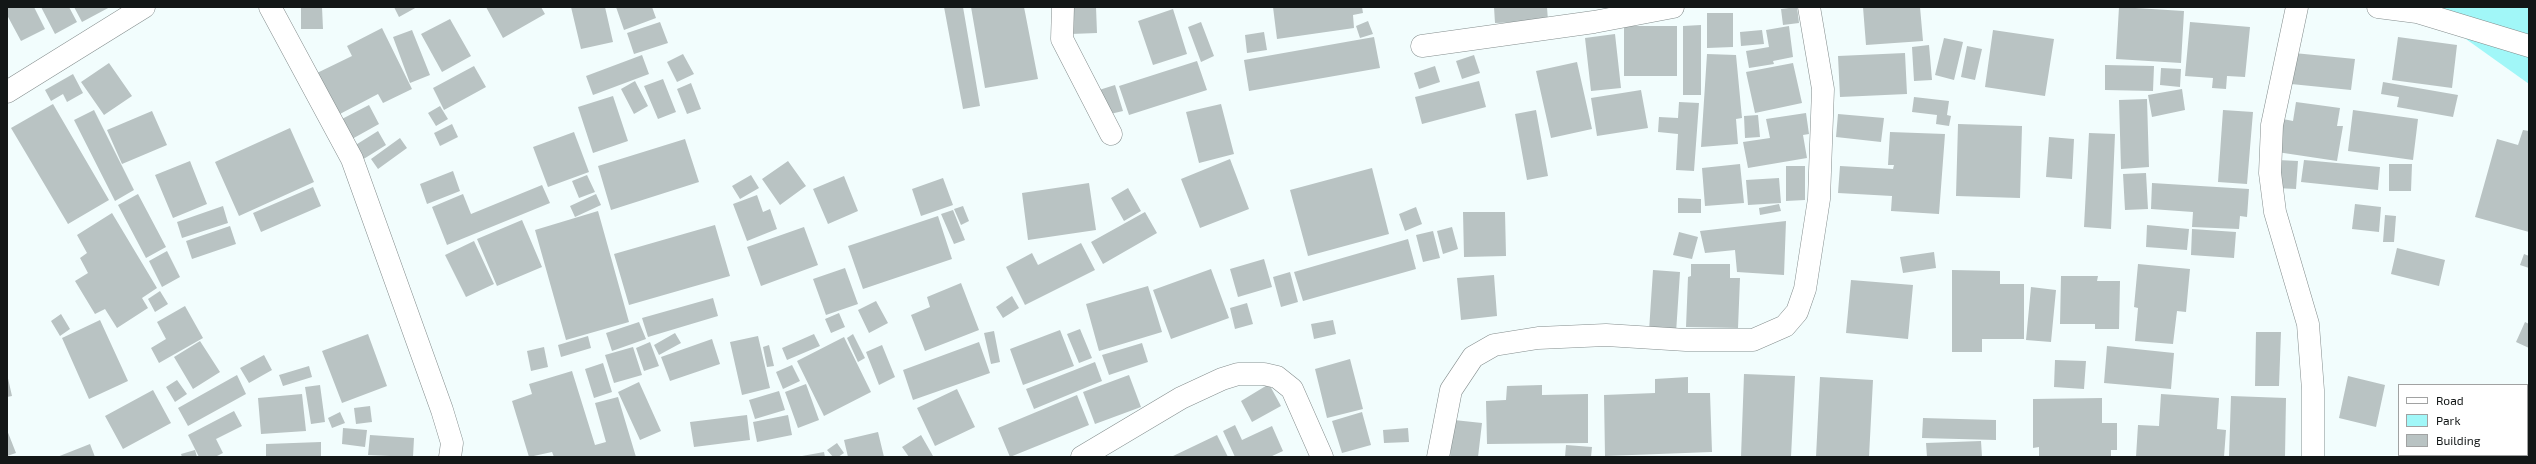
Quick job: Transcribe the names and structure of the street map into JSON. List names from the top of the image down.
{
  "legend": ["Road", "Park", "Building"]
}
